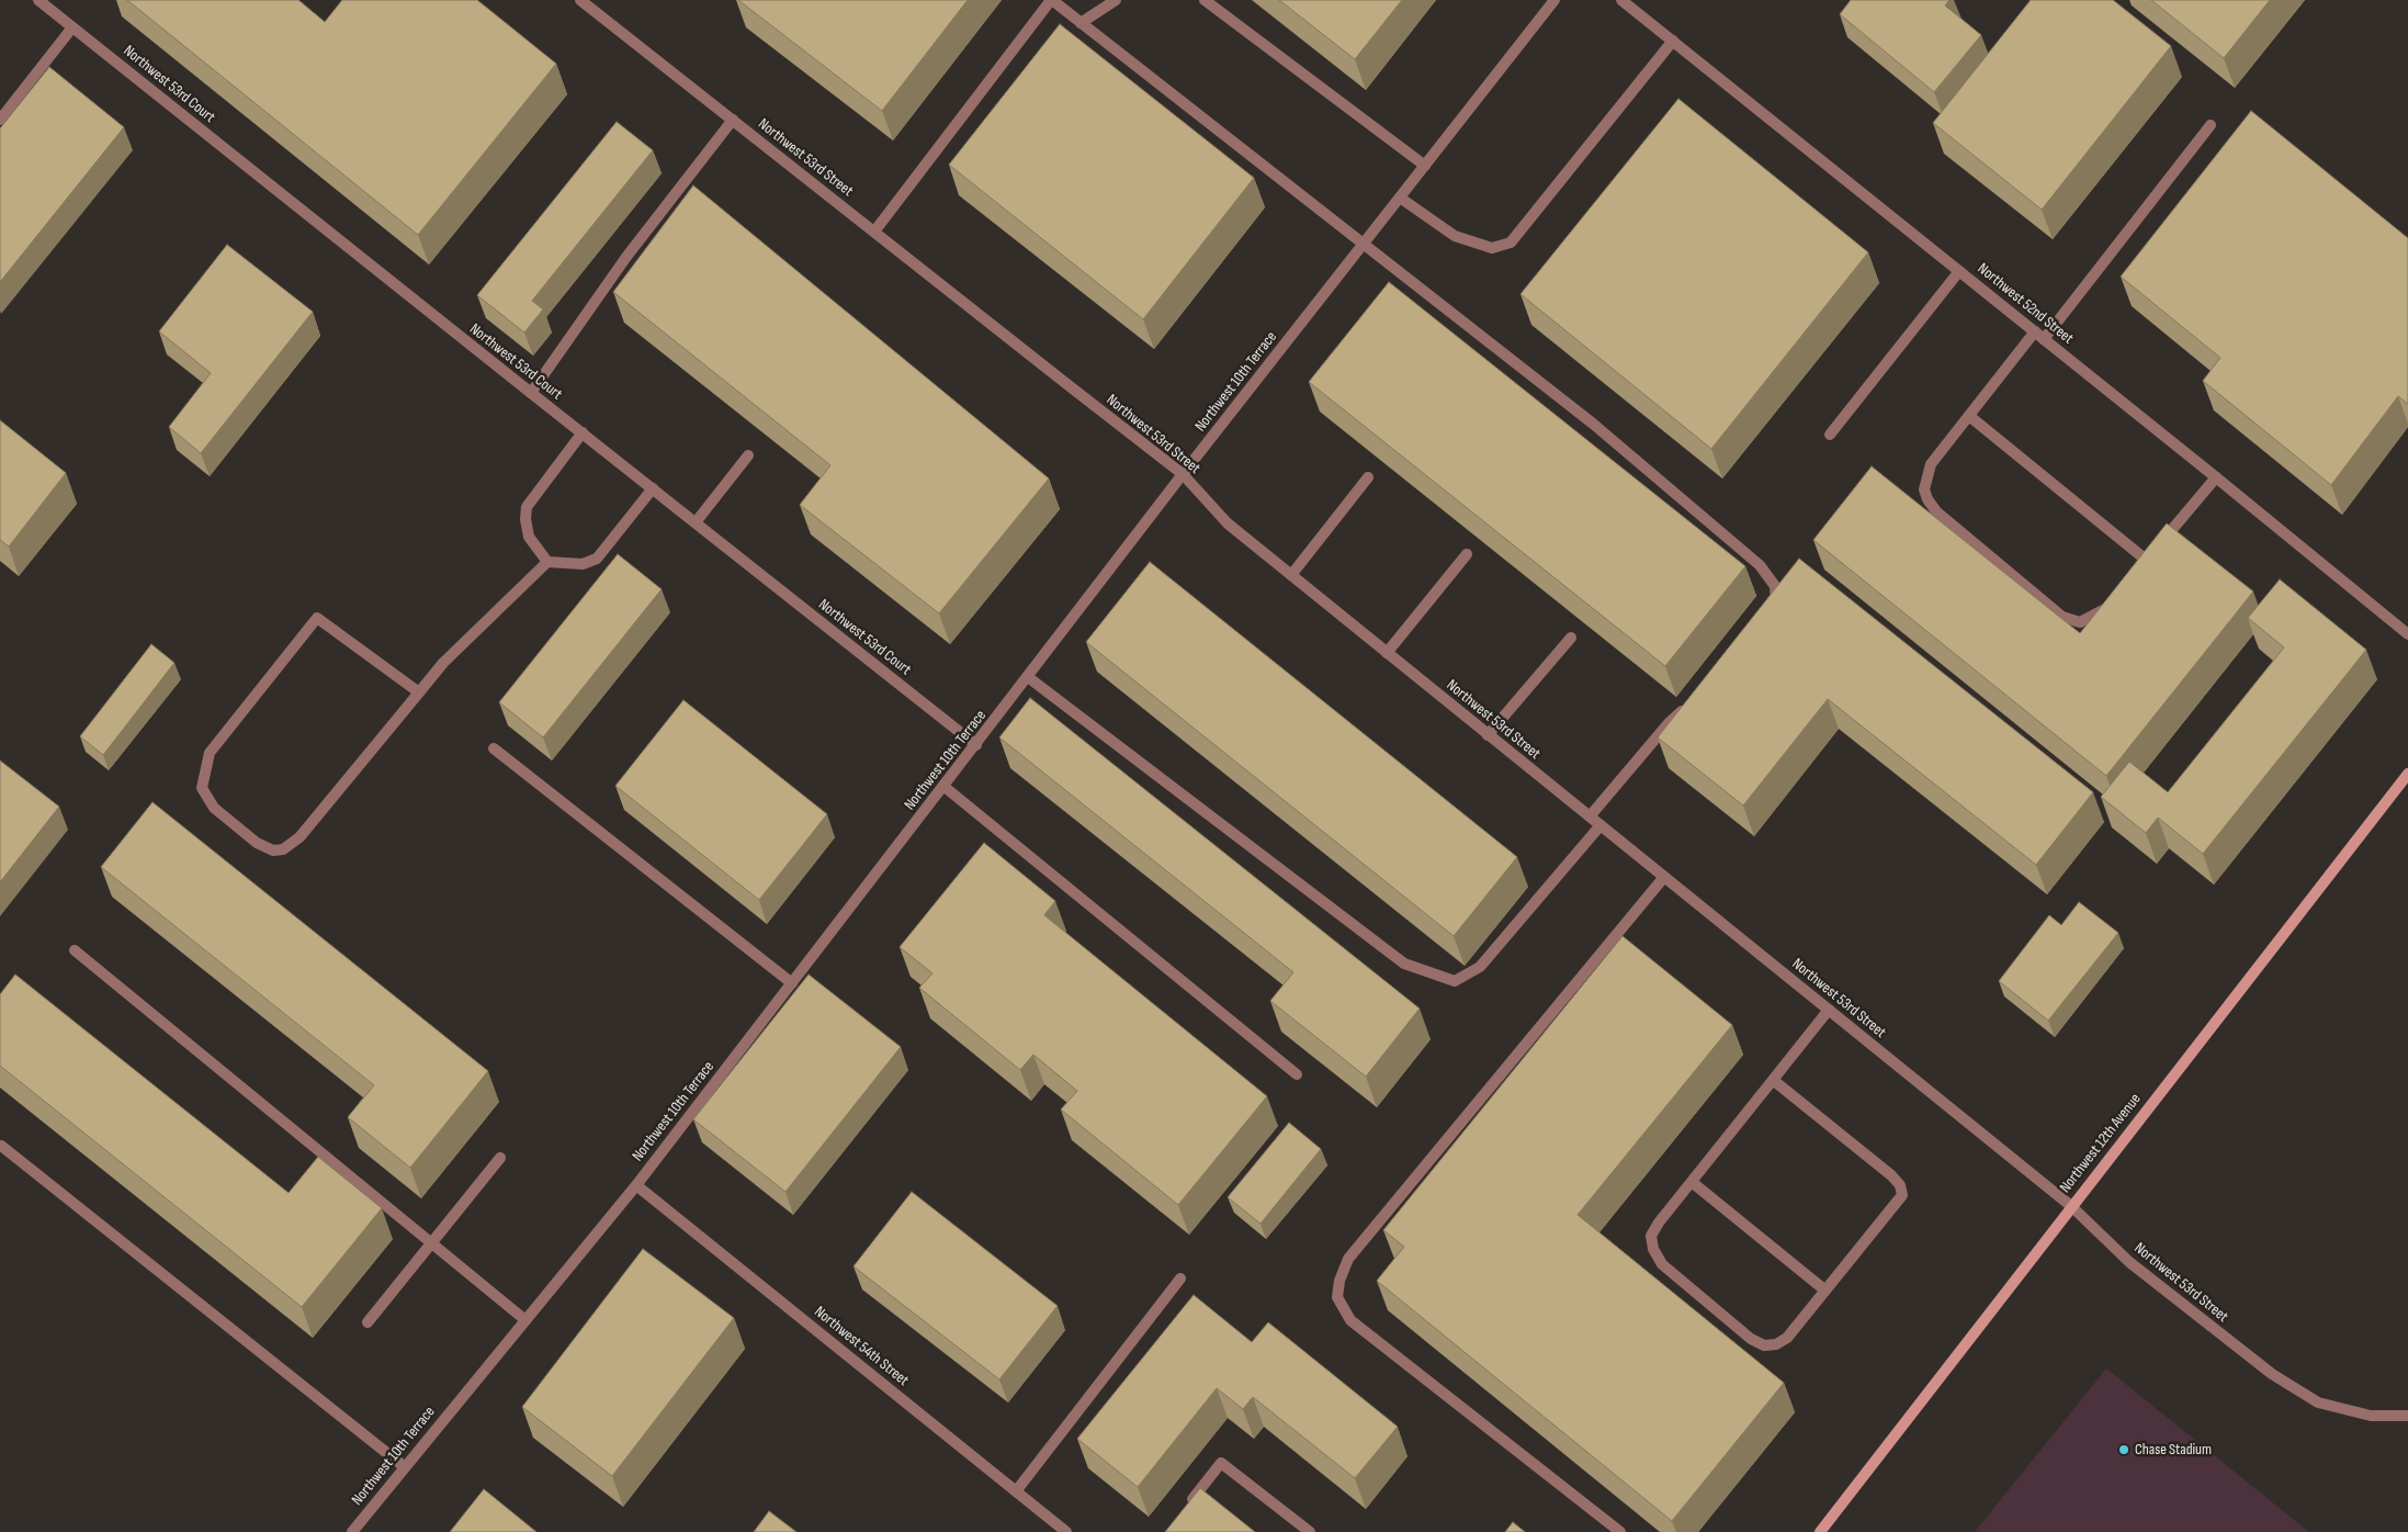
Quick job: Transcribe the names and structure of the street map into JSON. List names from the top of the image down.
{
  "streets": {
    "street": [
      "Northwest 53rd Court",
      "Northwest 53rd Street",
      "Northwest 52nd Street",
      "Northwest 10th Terrace",
      "Northwest 12th Avenue",
      "Northwest 54th Street"
    ]
  },
  "crossings": [
    ["Northwest 53rd Court", "Northwest 10th Terrace"],
    ["Northwest 53rd Street", "Northwest 10th Terrace"],
    ["Northwest 53rd Street", "Northwest 12th Avenue"],
    ["Northwest 10th Terrace", "Northwest 54th Street"]
  ],
  "places": ["Chase Stadium"]
}
